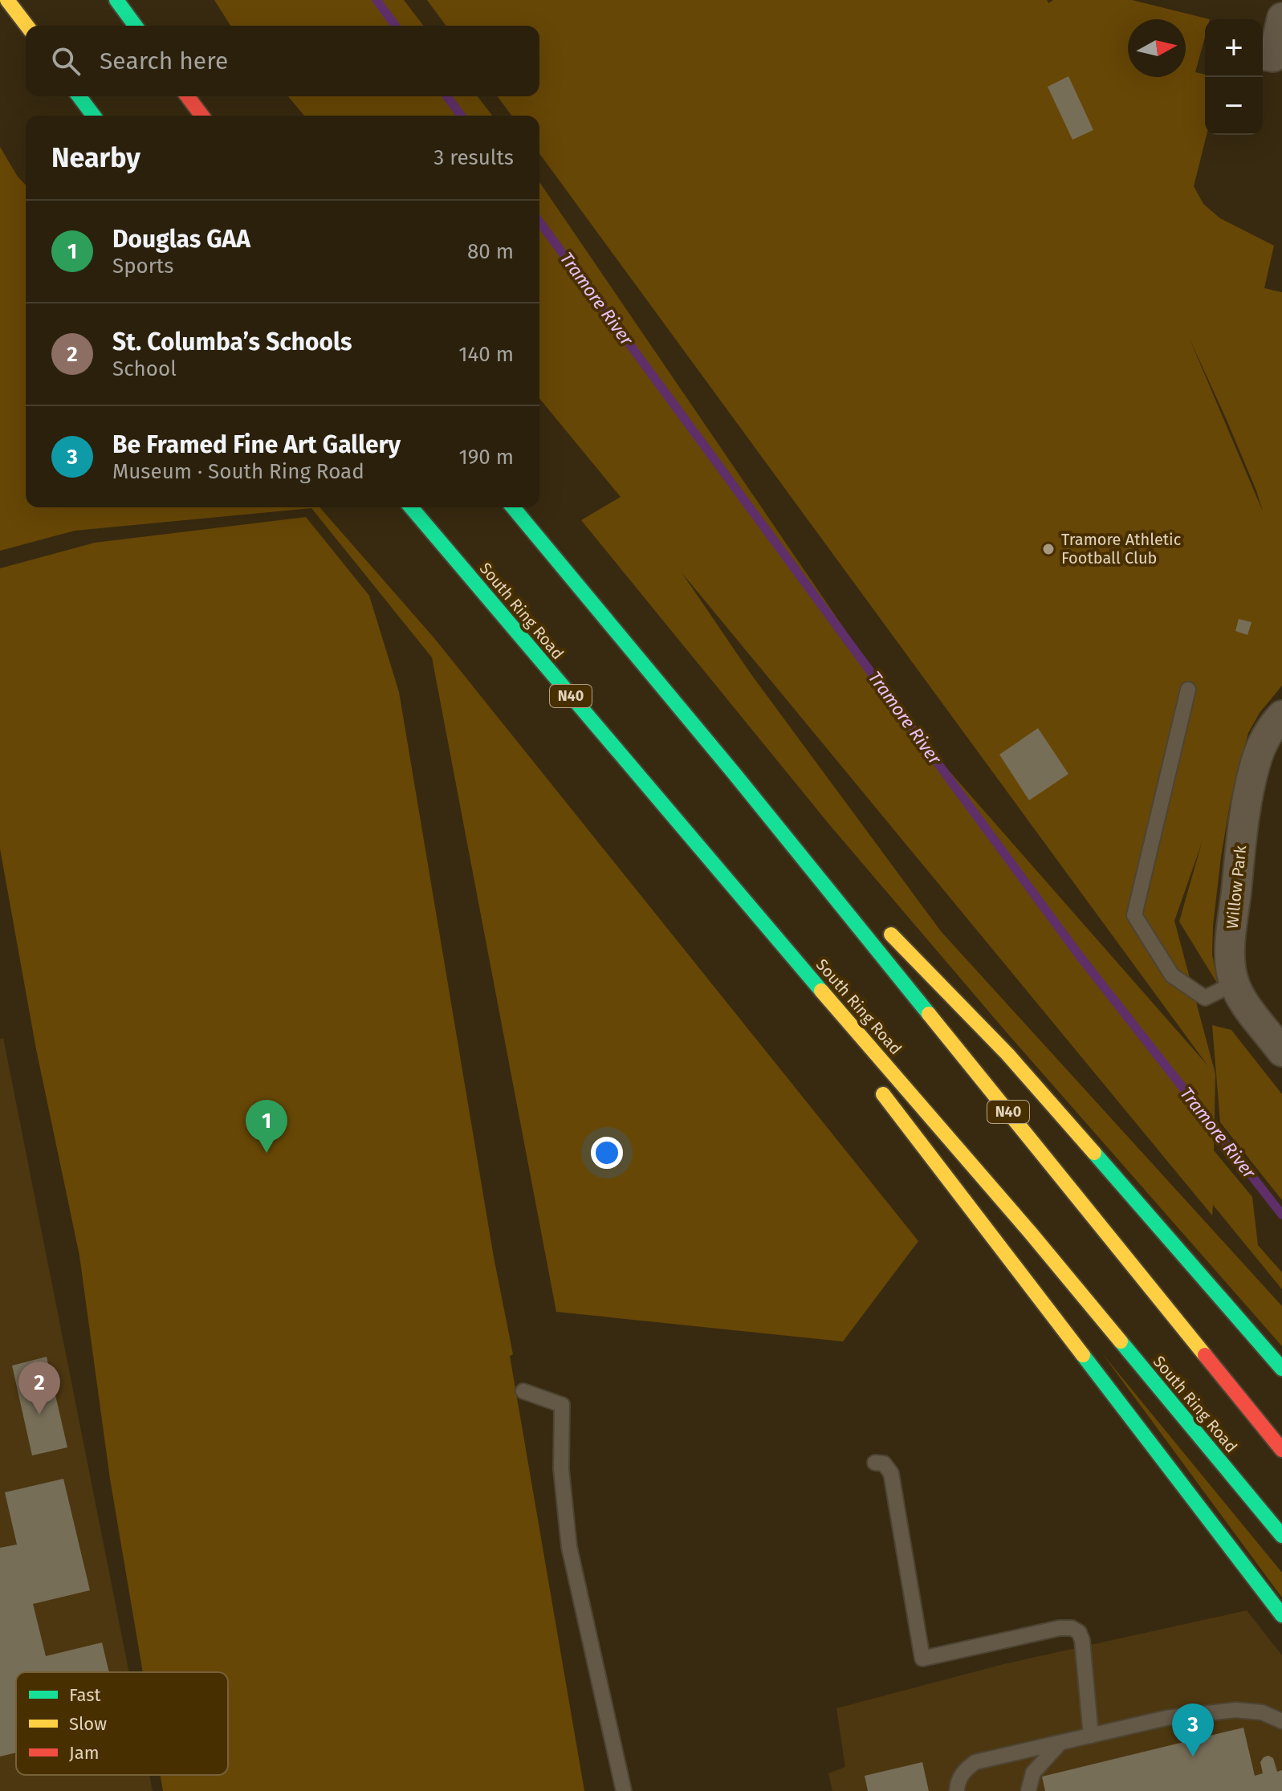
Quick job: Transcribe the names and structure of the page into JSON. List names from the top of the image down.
{
  "streets": {
    "highway": ["South Ring Road", "N40"],
    "street": ["Willow Park"]
  },
  "water": ["Tramore River"],
  "places": ["Tramore Athletic Football Club"],
  "legend": ["Fast", "Slow", "Jam"],
  "north": "right",
  "page": {
    "map_buttons": ["+", "−"],
    "search": "Search here",
    "heading": ["Nearby", "3 results"],
    "list": [
      {
        "mark": "1",
        "name": "Douglas GAA",
        "note": "Sports",
        "value": "80 m"
      },
      {
        "mark": "2",
        "name": "St. Columba’s Schools",
        "note": "School",
        "value": "140 m"
      },
      {
        "mark": "3",
        "name": "Be Framed Fine Art Gallery",
        "note": "Museum · South Ring Road",
        "value": "190 m"
      }
    ],
    "pins": ["1", "2", "3"]
  }
}
